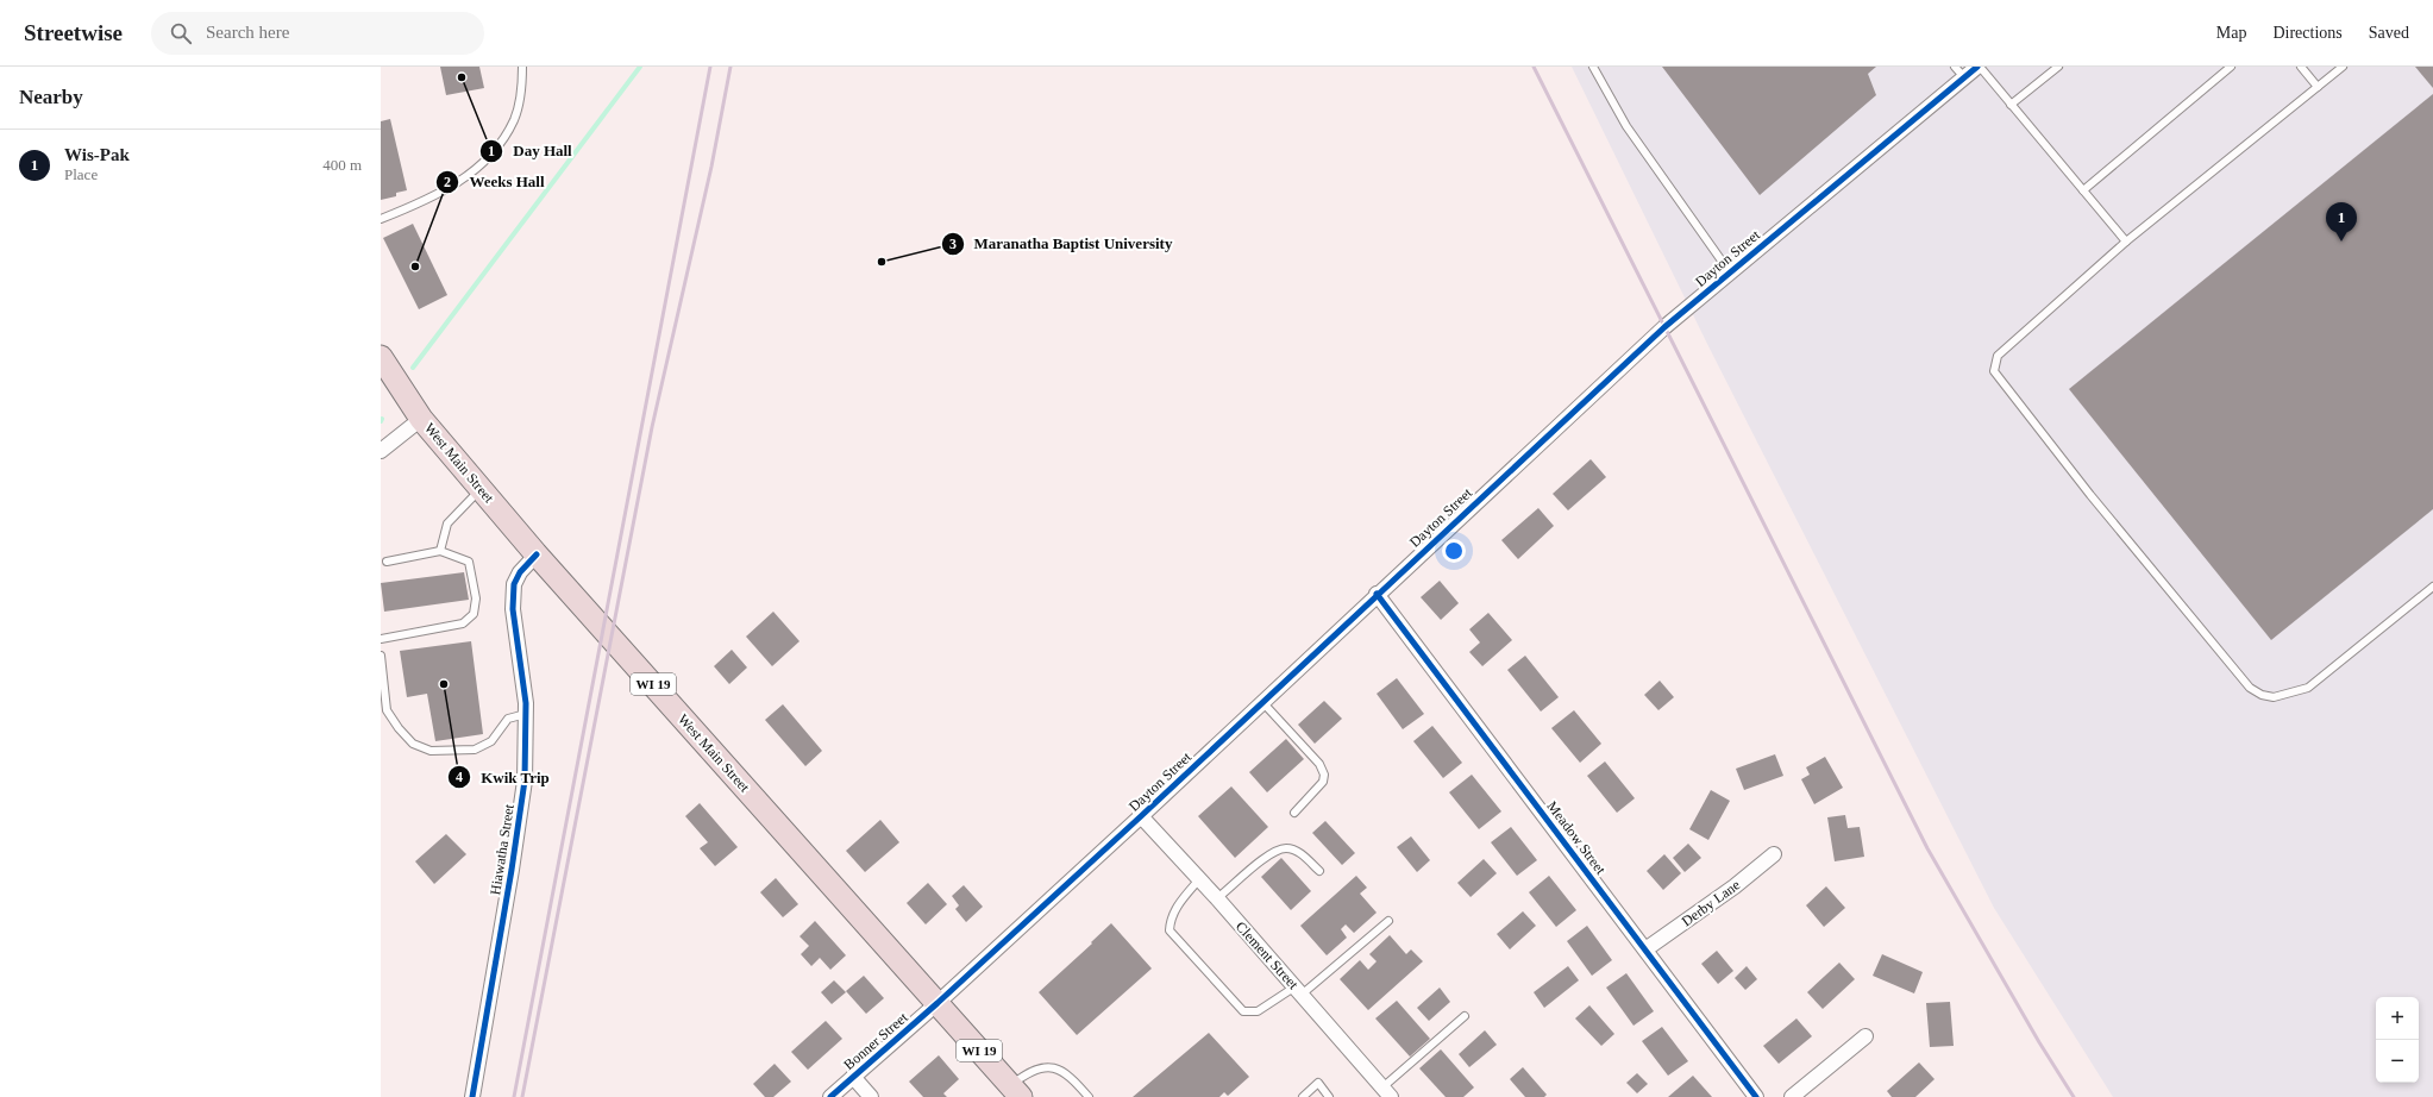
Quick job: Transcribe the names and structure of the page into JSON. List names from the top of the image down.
{
  "streets": {
    "main road": ["West Main Street", "WI 19"],
    "street": [
      "Dayton Street",
      "Meadow Street",
      "Hiawatha Street",
      "Derby Lane",
      "Clement Street",
      "Bonner Street"
    ]
  },
  "crossings": [
    ["Dayton Street", "West Main Street"],
    ["Dayton Street", "Meadow Street"],
    ["Dayton Street", "Clement Street"],
    ["Dayton Street", "Bonner Street"],
    ["West Main Street", "Hiawatha Street"],
    ["West Main Street", "Bonner Street"],
    ["Meadow Street", "Derby Lane"]
  ],
  "places": [
    "Day Hall",
    "Maranatha Baptist University",
    "Weeks Hall",
    "Kwik Trip"
  ],
  "page": {
    "header": "Streetwise",
    "search": "Search here",
    "nav": ["Map", "Directions", "Saved"],
    "heading": "Nearby",
    "list": [
      {
        "mark": "1",
        "name": "Wis-Pak",
        "note": "Place",
        "value": "400 m"
      }
    ],
    "pins": "1",
    "map_buttons": ["+", "−"]
  }
}
